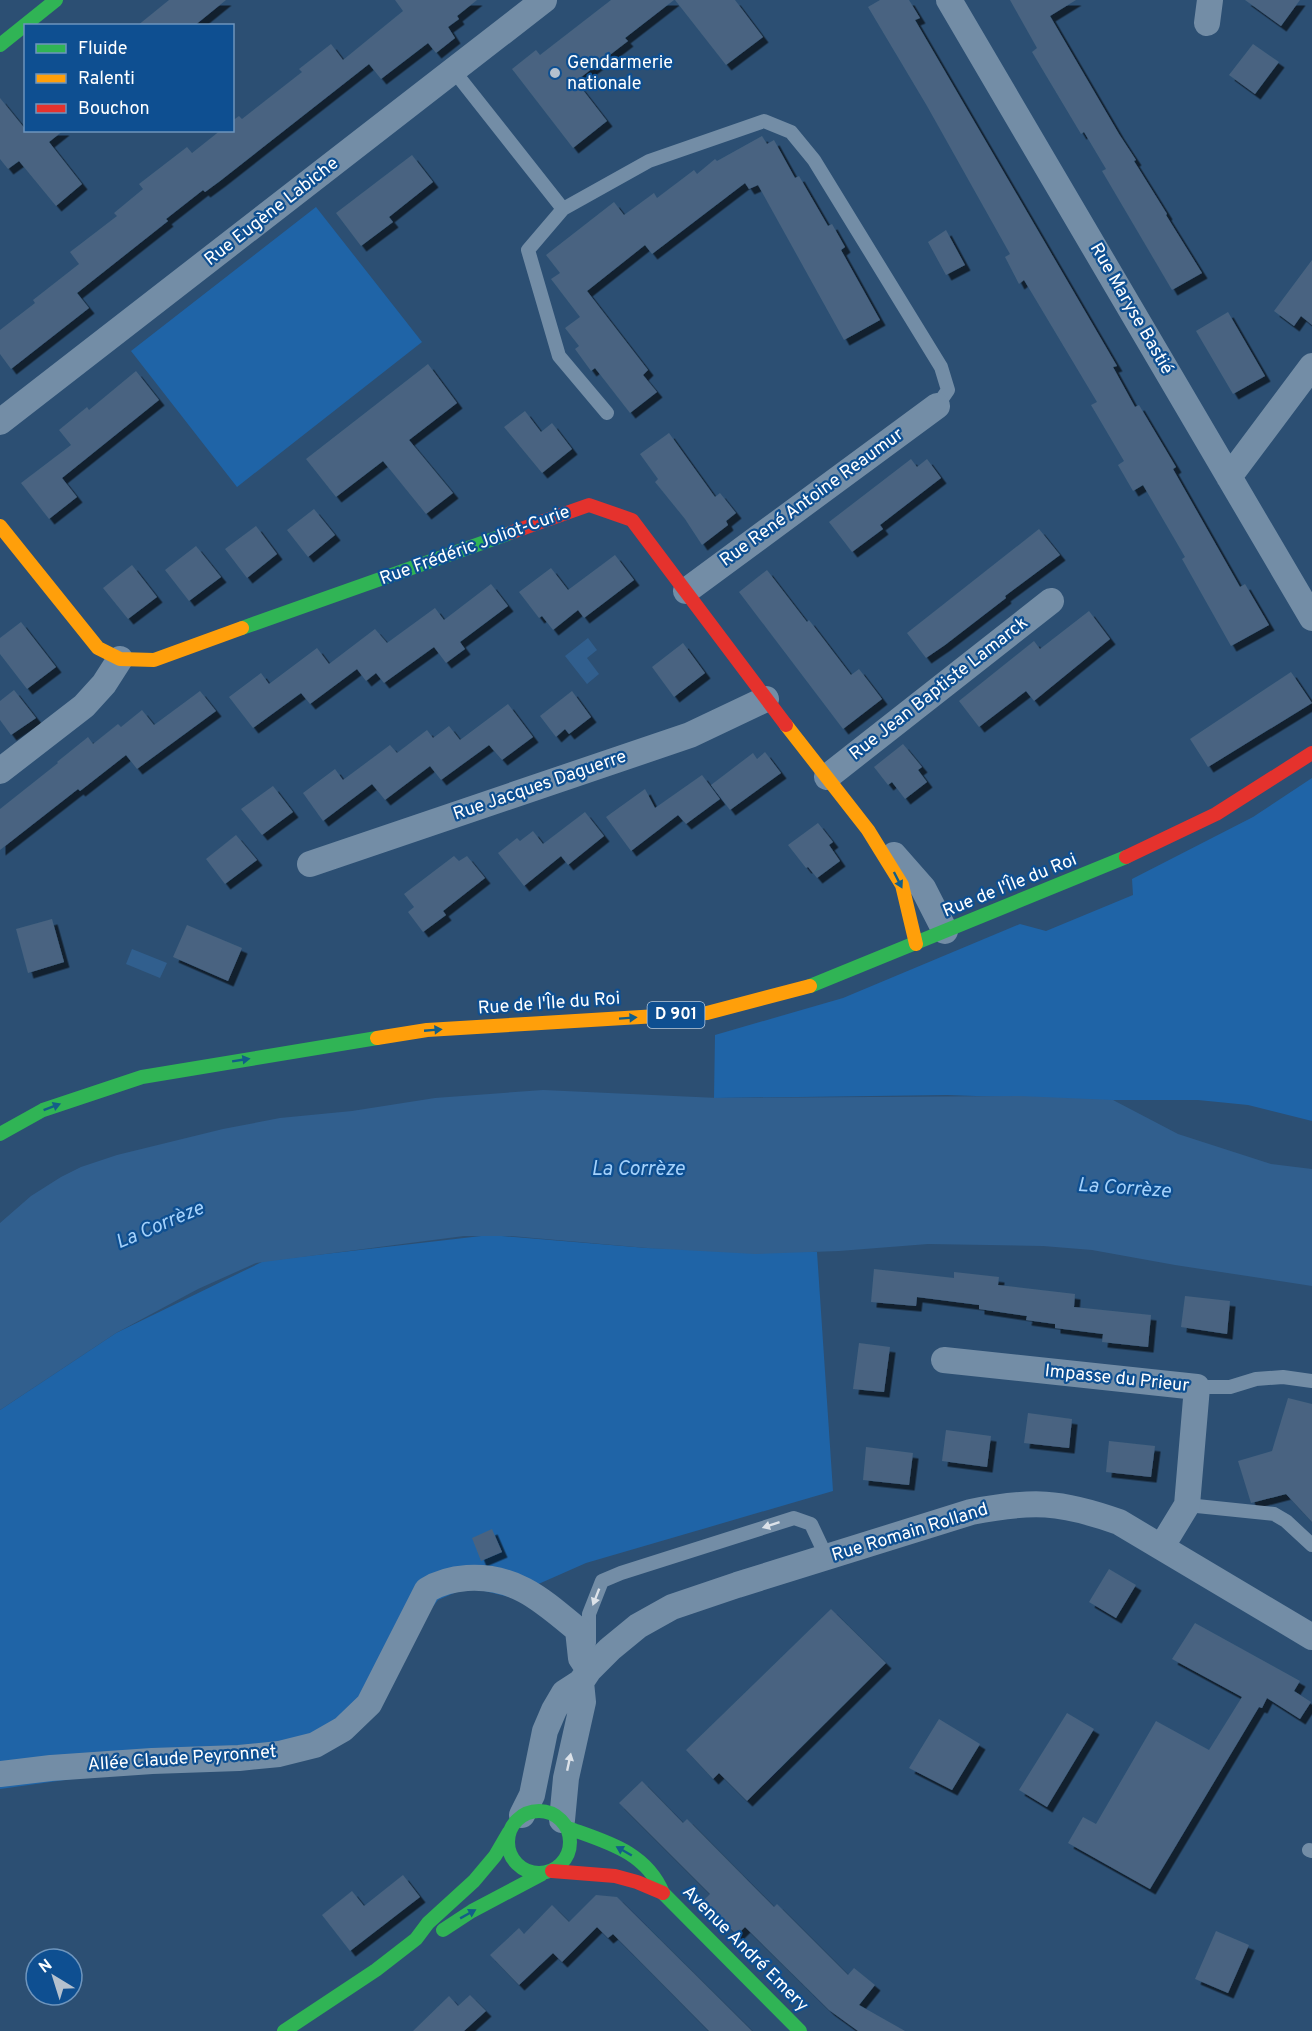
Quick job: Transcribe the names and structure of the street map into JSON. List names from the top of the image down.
{
  "streets": {
    "street": [
      "Rue Eugène Labiche",
      "Rue Maryse Bastié",
      "Rue René Antoine Reaumur",
      "Rue Frédéric Joliot-Curie",
      "Rue Jean Baptiste Lamarck",
      "Rue Jacques Daguerre",
      "Rue de l'Île du Roi",
      "D 901",
      "Impasse du Prieur",
      "Rue Romain Rolland",
      "Allée Claude Peyronnet",
      "Avenue André Emery"
    ]
  },
  "crossings": [
    ["Rue René Antoine Reaumur", "Rue Frédéric Joliot-Curie"],
    ["Rue Frédéric Joliot-Curie", "Rue Jean Baptiste Lamarck"],
    ["Rue Frédéric Joliot-Curie", "Rue Jacques Daguerre"],
    ["Rue Frédéric Joliot-Curie", "Rue de l'Île du Roi"],
    ["Impasse du Prieur", "Rue Romain Rolland"],
    ["Rue Romain Rolland", "Allée Claude Peyronnet"],
    ["Rue Romain Rolland", "Avenue André Emery"]
  ],
  "one_way": ["Rue de l'Île du Roi"],
  "water": ["La Corrèze"],
  "places": ["Gendarmerie nationale"],
  "legend": ["Fluide", "Ralenti", "Bouchon"],
  "north": "top left"
}
